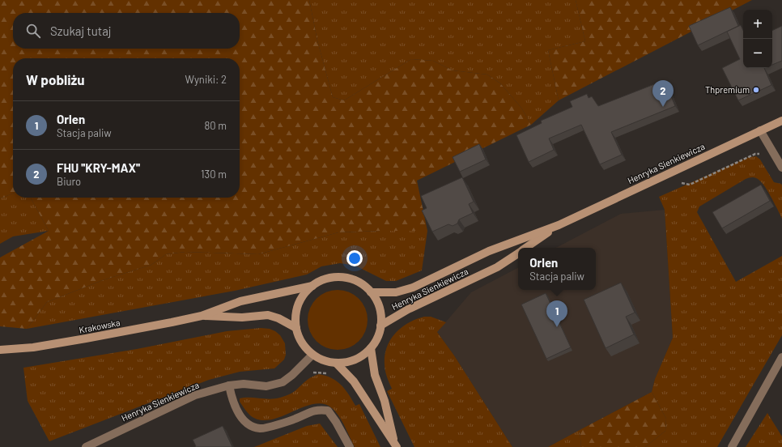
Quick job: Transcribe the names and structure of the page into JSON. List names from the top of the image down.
{
  "streets": {
    "main road": ["Henryka Sienkiewicza", "Krakowska"]
  },
  "crossings": [
    ["Henryka Sienkiewicza", "Krakowska"]
  ],
  "places": ["Thpremium"],
  "page": {
    "map_buttons": ["+", "−"],
    "search": "Szukaj tutaj",
    "heading": ["W pobliżu", "Wyniki: 2"],
    "pins": ["2", "1"],
    "list": [
      {
        "mark": "1",
        "name": "Orlen",
        "note": "Stacja paliw",
        "value": "80 m"
      },
      {
        "mark": "2",
        "name": "FHU ''KRY-MAX''",
        "note": "Biuro",
        "value": "130 m"
      }
    ],
    "popup": ["Orlen", "Stacja paliw"]
  }
}
